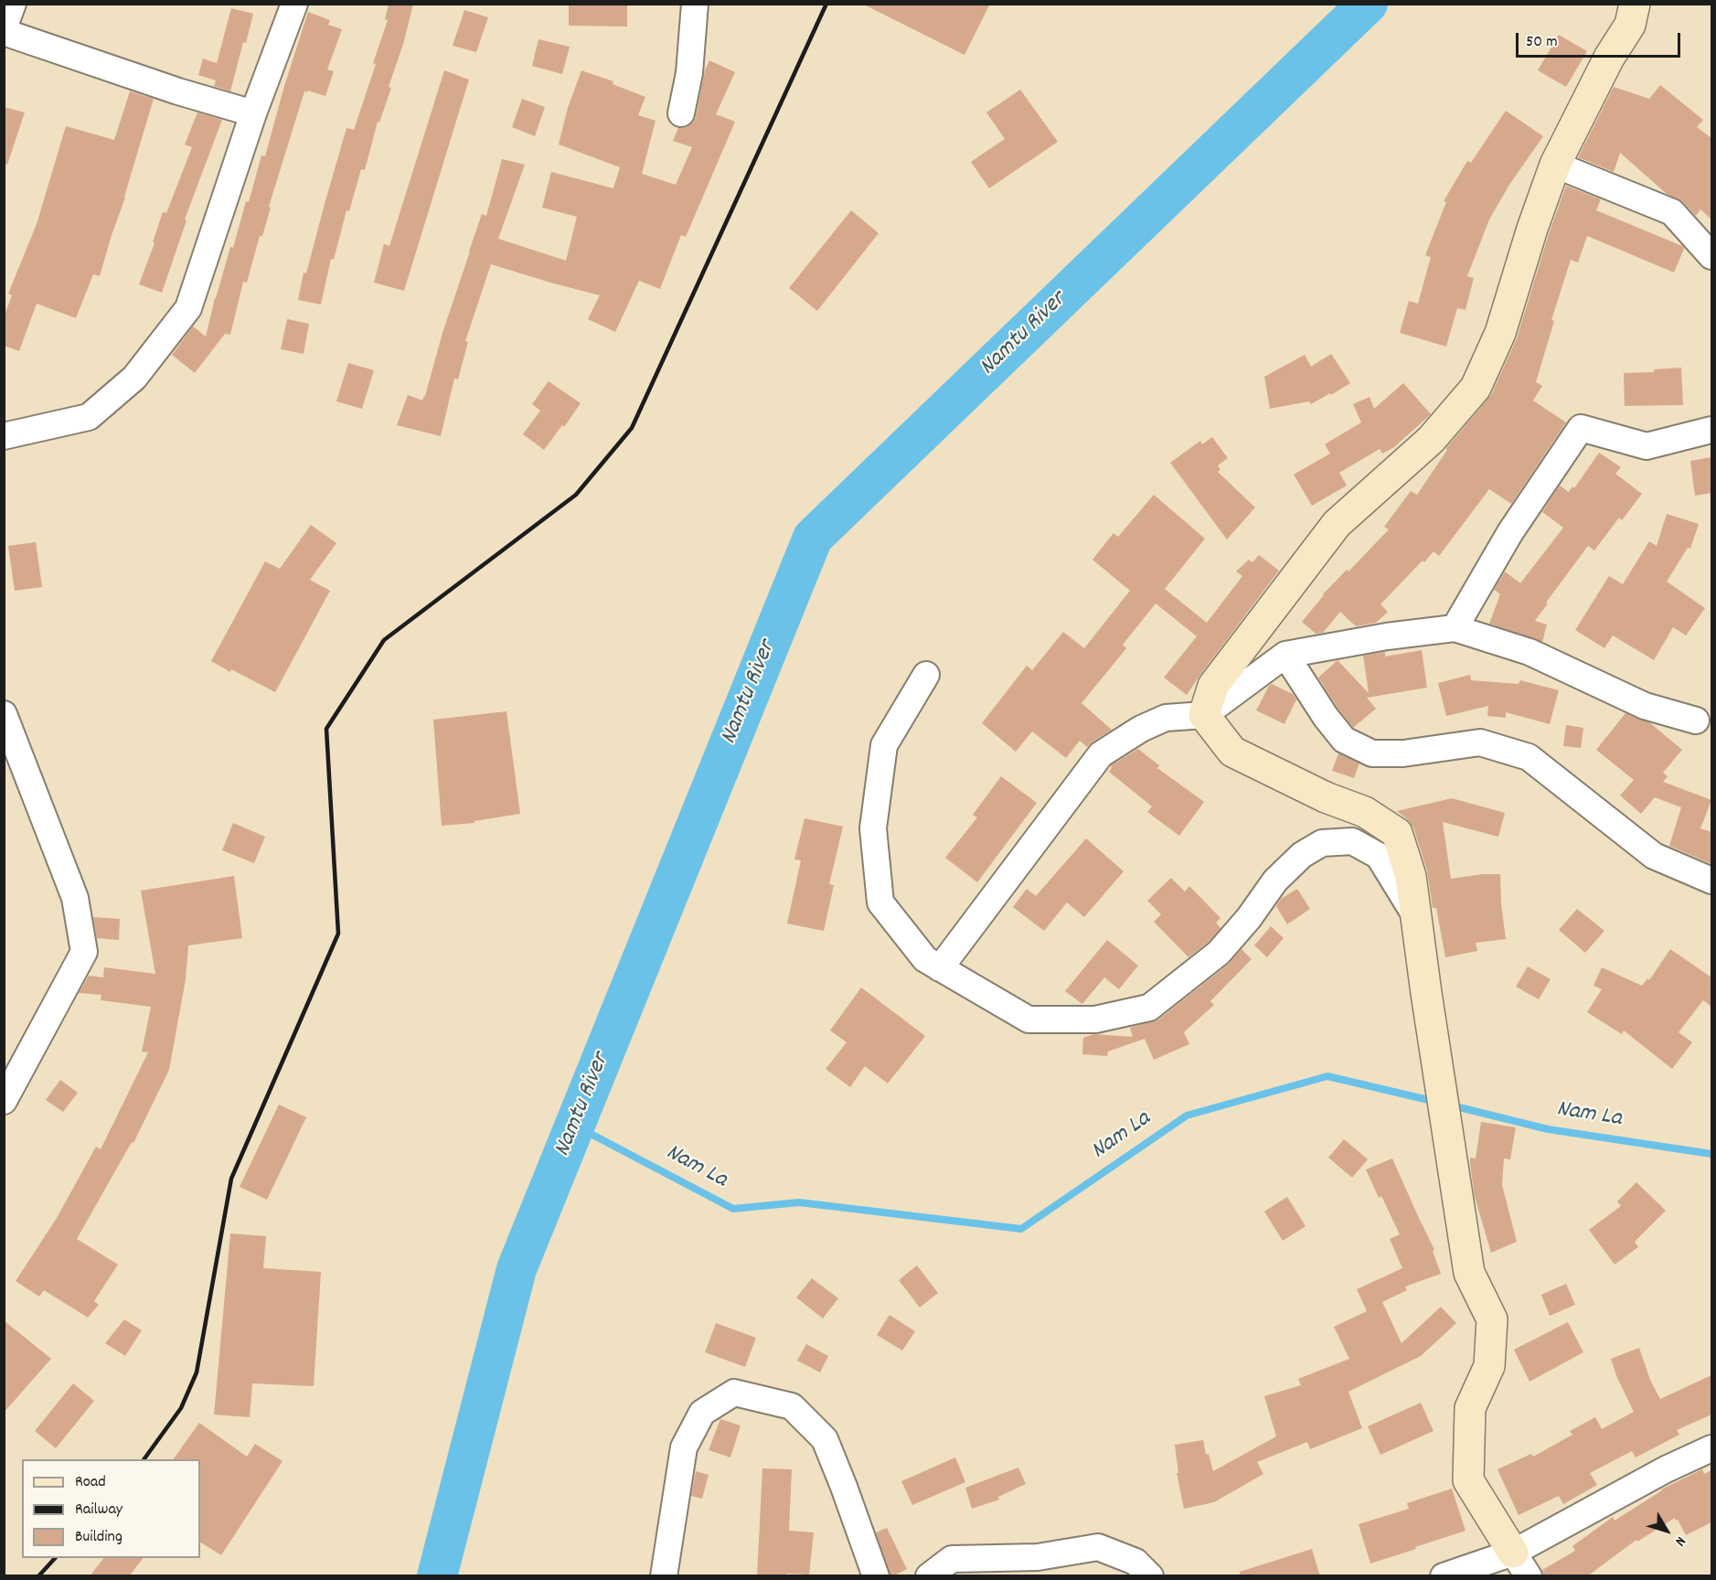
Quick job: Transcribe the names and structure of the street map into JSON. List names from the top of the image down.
{
  "water": ["Namtu River", "Nam La"],
  "legend": ["Road", "Railway", "Building"],
  "scale_bar": "50 m",
  "north": "bottom right"
}
